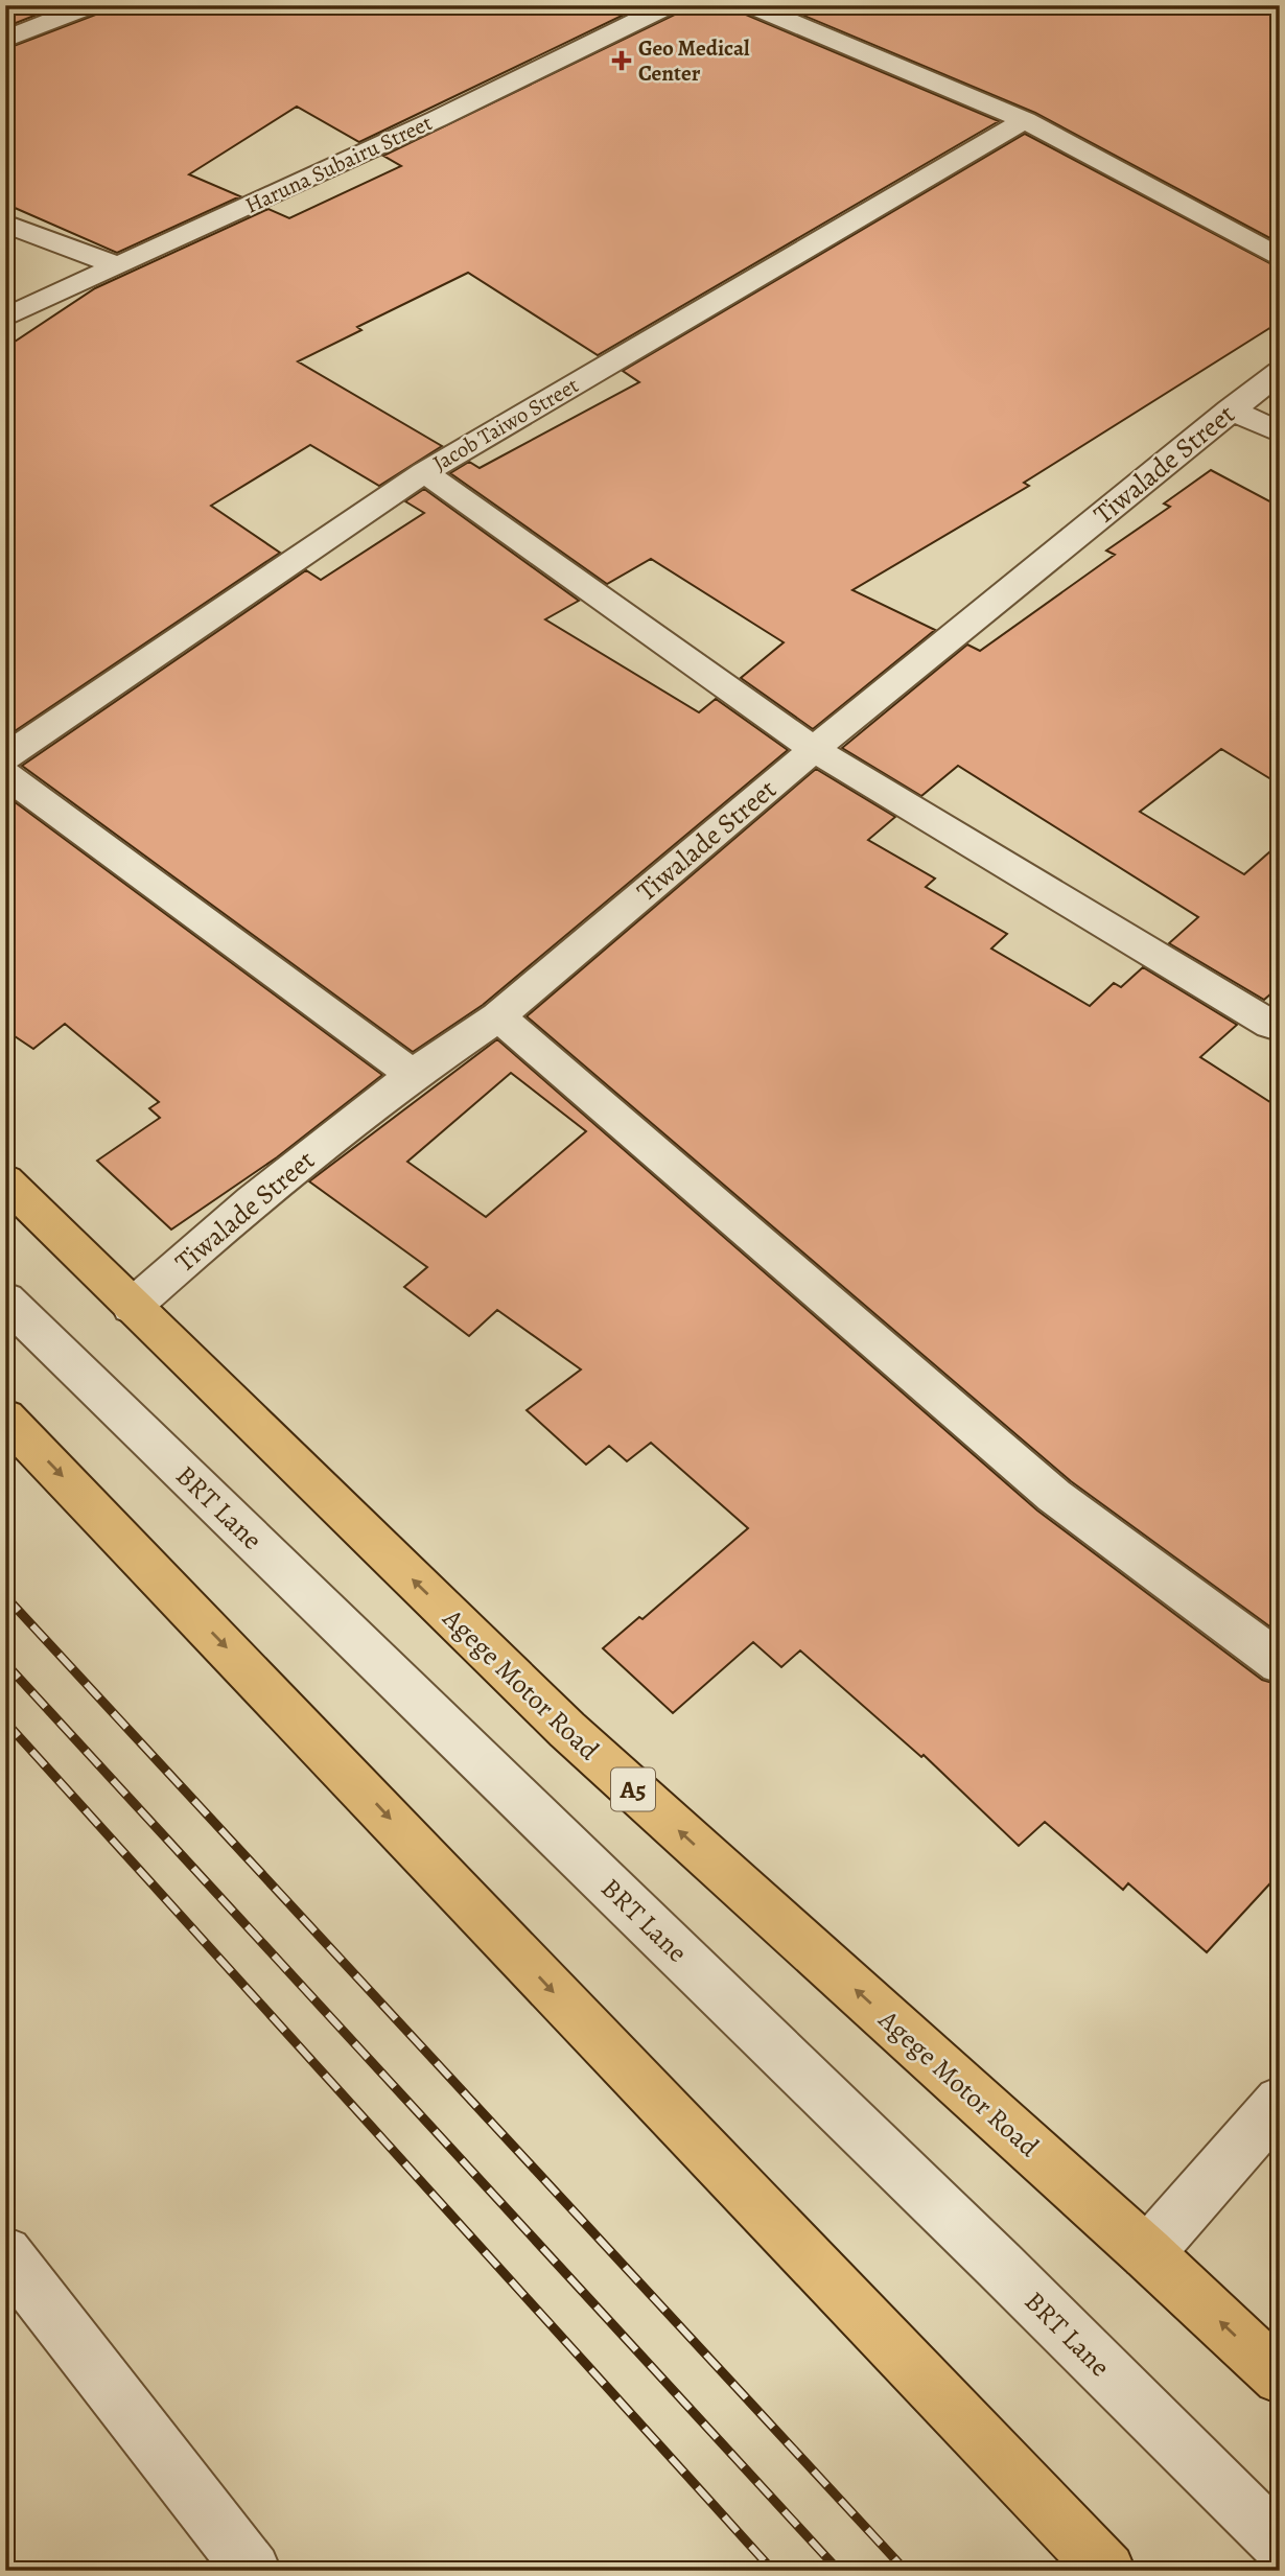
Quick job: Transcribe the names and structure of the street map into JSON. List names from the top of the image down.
{
  "streets": {
    "highway": ["Agege Motor Road", "A5"],
    "street": [
      "Haruna Subairu Street",
      "Jacob Taiwo Street",
      "Tiwalade Street",
      "BRT Lane"
    ]
  },
  "crossings": [
    ["Tiwalade Street", "Agege Motor Road"]
  ],
  "places": {
    "health": ["Geo Medical Center"]
  }
}
